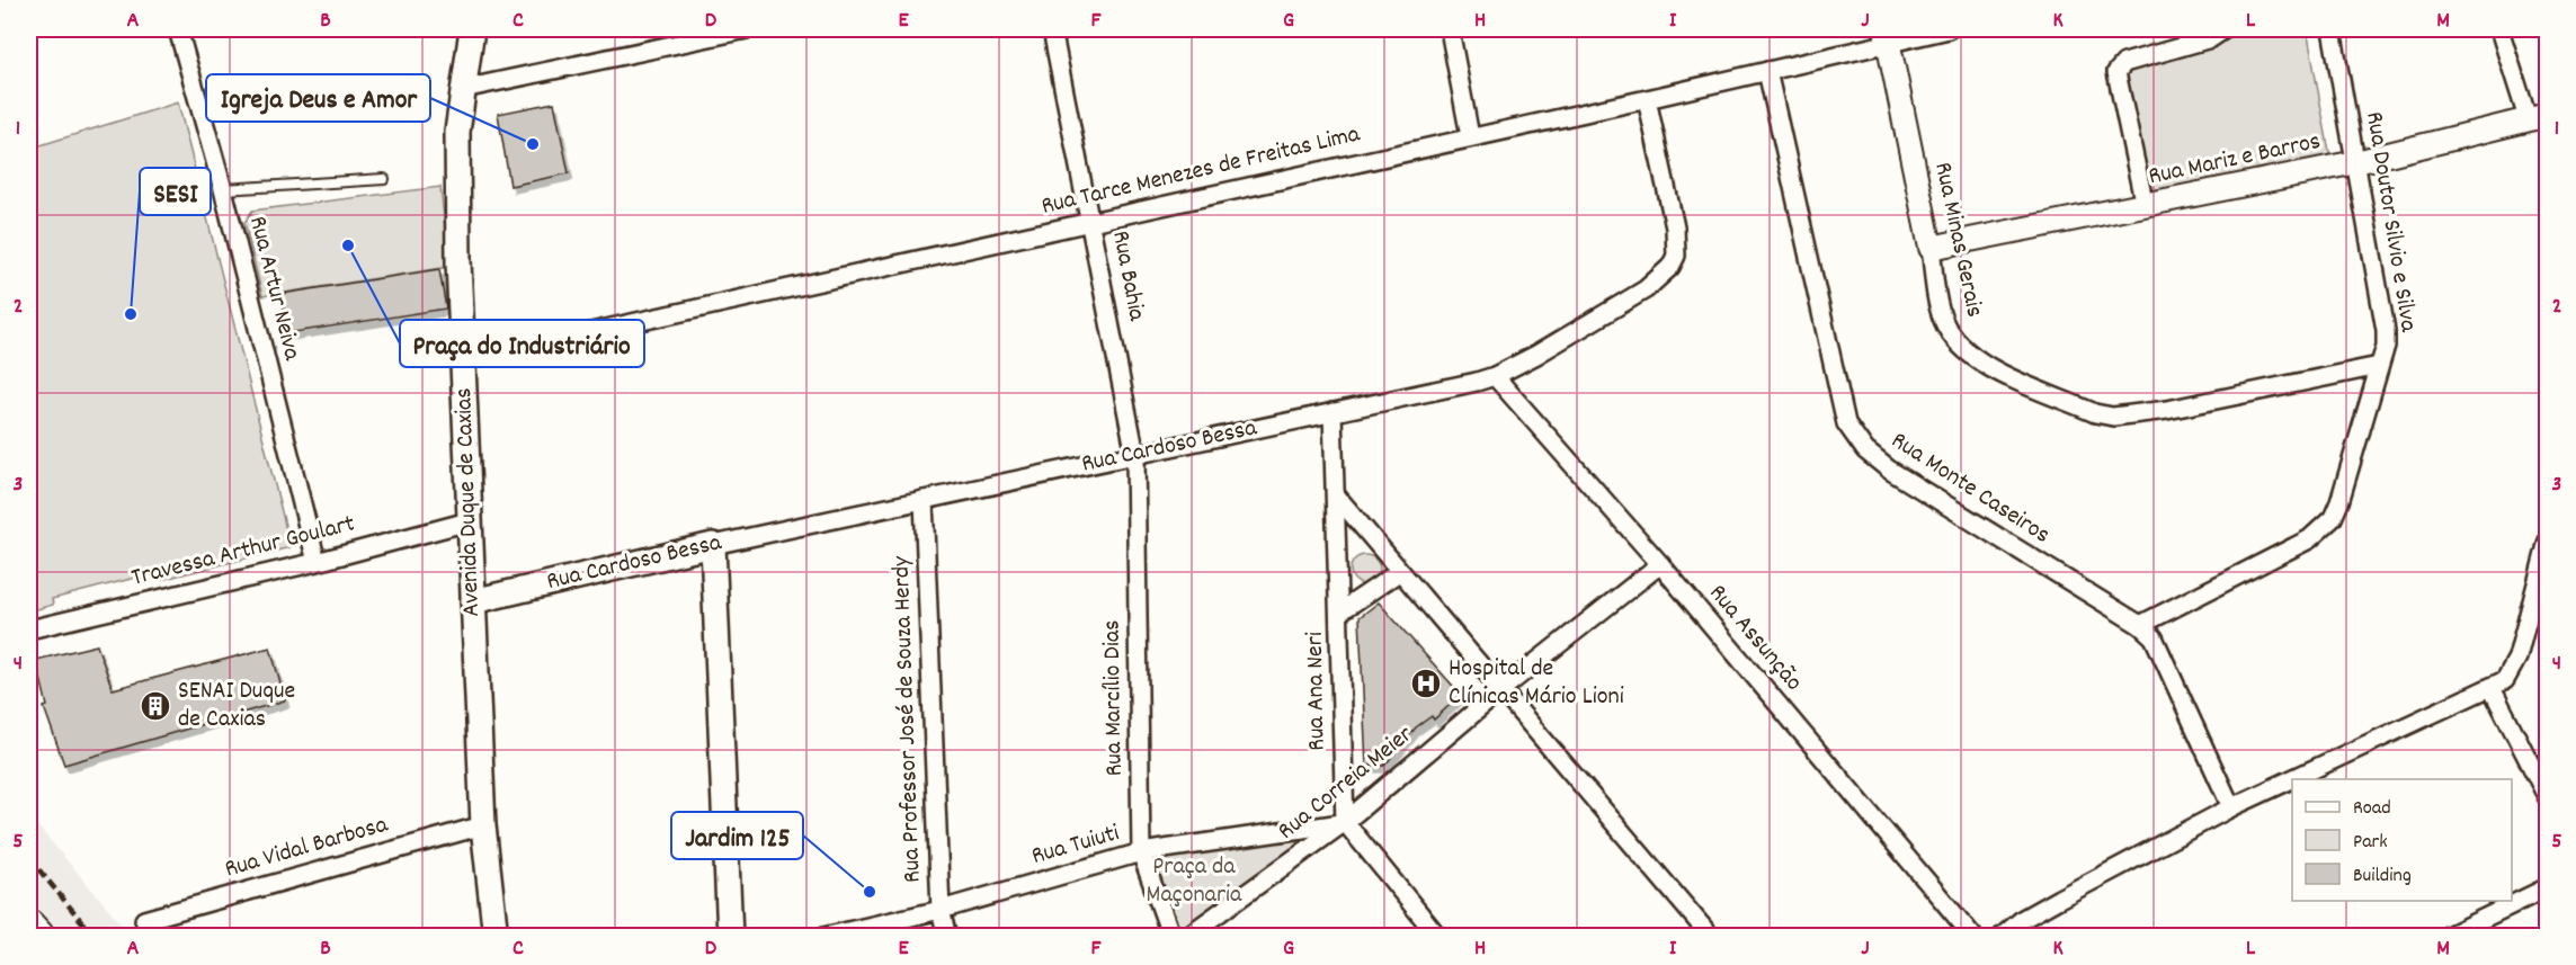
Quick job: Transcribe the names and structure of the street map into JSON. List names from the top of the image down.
{
  "streets": {
    "main road": ["Rua Cardoso Bessa", "Avenida Duque de Caxias"],
    "street": [
      "Rua Mariz e Barros",
      "Rua Tarce Menezes de Freitas Lima",
      "Rua Doutor Silvio e Silva",
      "Rua Minas Gerais",
      "Rua Bahia",
      "Rua Artur Neiva",
      "Rua Monte Caseiros",
      "Travessa Arthur Goulart",
      "Rua Assunção",
      "Rua Ana Neri",
      "Rua Marcílio Dias",
      "Rua Professor José de Souza Herdy",
      "Rua Correia Meier",
      "Rua Tuiuti",
      "Rua Vidal Barbosa"
    ]
  },
  "crossings": [
    ["Rua Mariz e Barros", "Rua Doutor Silvio e Silva"],
    ["Rua Mariz e Barros", "Rua Minas Gerais"],
    ["Rua Tarce Menezes de Freitas Lima", "Rua Minas Gerais"],
    ["Rua Tarce Menezes de Freitas Lima", "Rua Bahia"],
    ["Rua Tarce Menezes de Freitas Lima", "Rua Cardoso Bessa"],
    ["Rua Tarce Menezes de Freitas Lima", "Rua Monte Caseiros"],
    ["Rua Tarce Menezes de Freitas Lima", "Avenida Duque de Caxias"],
    ["Rua Doutor Silvio e Silva", "Rua Minas Gerais"],
    ["Rua Doutor Silvio e Silva", "Rua Monte Caseiros"],
    ["Rua Bahia", "Rua Cardoso Bessa"],
    ["Rua Bahia", "Rua Marcílio Dias"],
    ["Rua Artur Neiva", "Travessa Arthur Goulart"],
    ["Rua Cardoso Bessa", "Avenida Duque de Caxias"],
    ["Rua Cardoso Bessa", "Rua Assunção"],
    ["Rua Cardoso Bessa", "Rua Ana Neri"],
    ["Rua Cardoso Bessa", "Rua Marcílio Dias"],
    ["Rua Cardoso Bessa", "Rua Professor José de Souza Herdy"],
    ["Avenida Duque de Caxias", "Travessa Arthur Goulart"],
    ["Avenida Duque de Caxias", "Rua Vidal Barbosa"],
    ["Rua Assunção", "Rua Correia Meier"],
    ["Rua Ana Neri", "Rua Correia Meier"],
    ["Rua Ana Neri", "Rua Tuiuti"],
    ["Rua Marcílio Dias", "Rua Tuiuti"],
    ["Rua Professor José de Souza Herdy", "Rua Tuiuti"],
    ["Rua Correia Meier", "Rua Tuiuti"]
  ],
  "parks": ["Praça da Maçonaria"],
  "places": {
    "other": [
      "Igreja Deus e Amor",
      "Praça do Industriário",
      "SESI",
      "Jardim 125"
    ],
    "hospital": ["Hospital de Clínicas Mário Lioni"],
    "building": ["SENAI Duque de Caxias"]
  },
  "legend": ["Road", "Park", "Building"],
  "grid": {
    "columns": [
      "A",
      "B",
      "C",
      "D",
      "E",
      "F",
      "G",
      "H",
      "I",
      "J",
      "K",
      "L",
      "M"
    ],
    "rows": [
      "1",
      "2",
      "3",
      "4",
      "5"
    ]
  }
}
